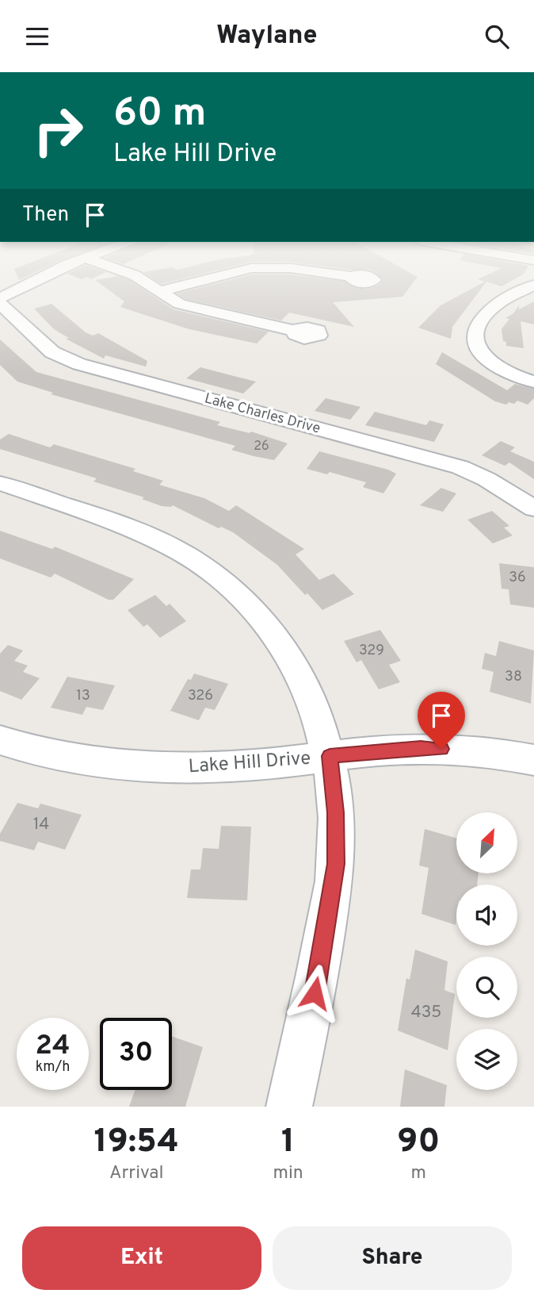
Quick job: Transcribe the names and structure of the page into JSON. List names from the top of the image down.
{
  "streets": {
    "street": ["Lake Charles Drive", "Lake Hill Drive"]
  },
  "house_numbers": [
    "26",
    "36",
    "329",
    "38",
    "13",
    "326",
    "14",
    "435"
  ],
  "north": "top right",
  "page": {
    "header": "Waylane",
    "turn": ["60 m", "Lake Hill Drive"],
    "then": "Then",
    "speed": "24 km/h",
    "limit": "30",
    "eta": [
      "19:54",
      "Arrival",
      "1",
      "min",
      "90",
      "m"
    ],
    "buttons": ["Exit", "Share"]
  }
}
